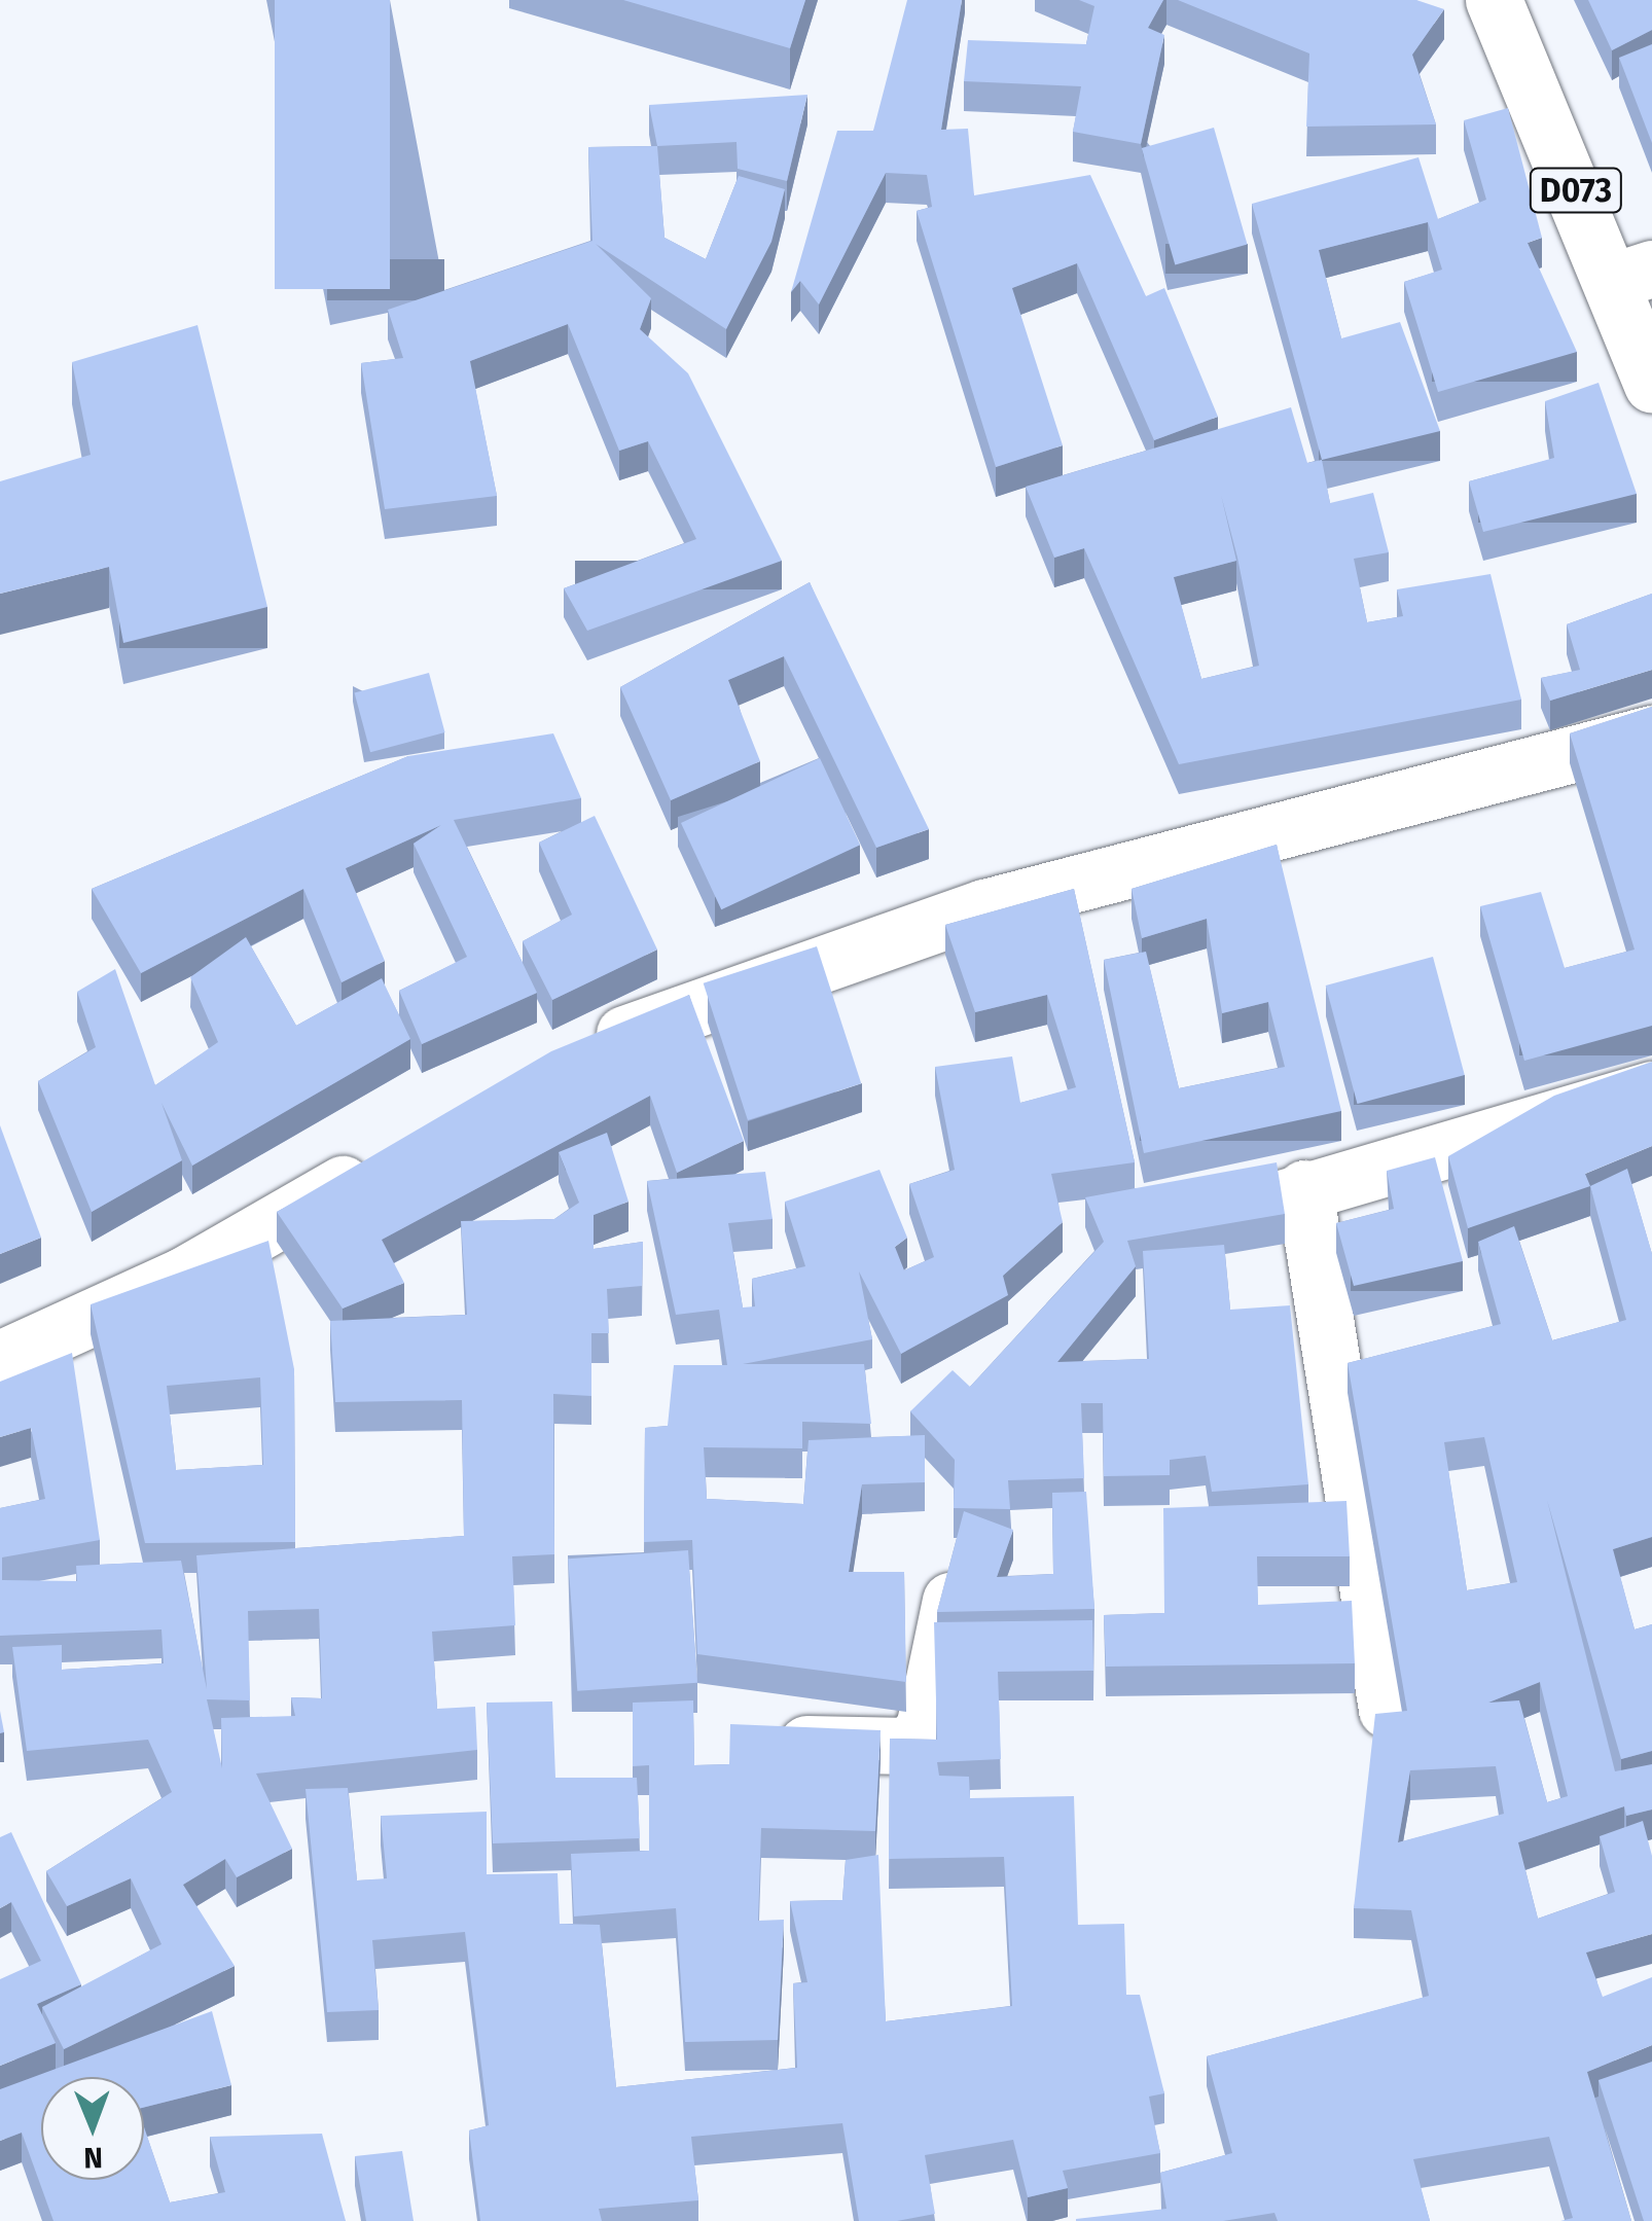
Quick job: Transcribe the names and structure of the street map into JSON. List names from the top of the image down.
{
  "streets": {
    "street": ["D073"]
  },
  "north": "bottom"
}
